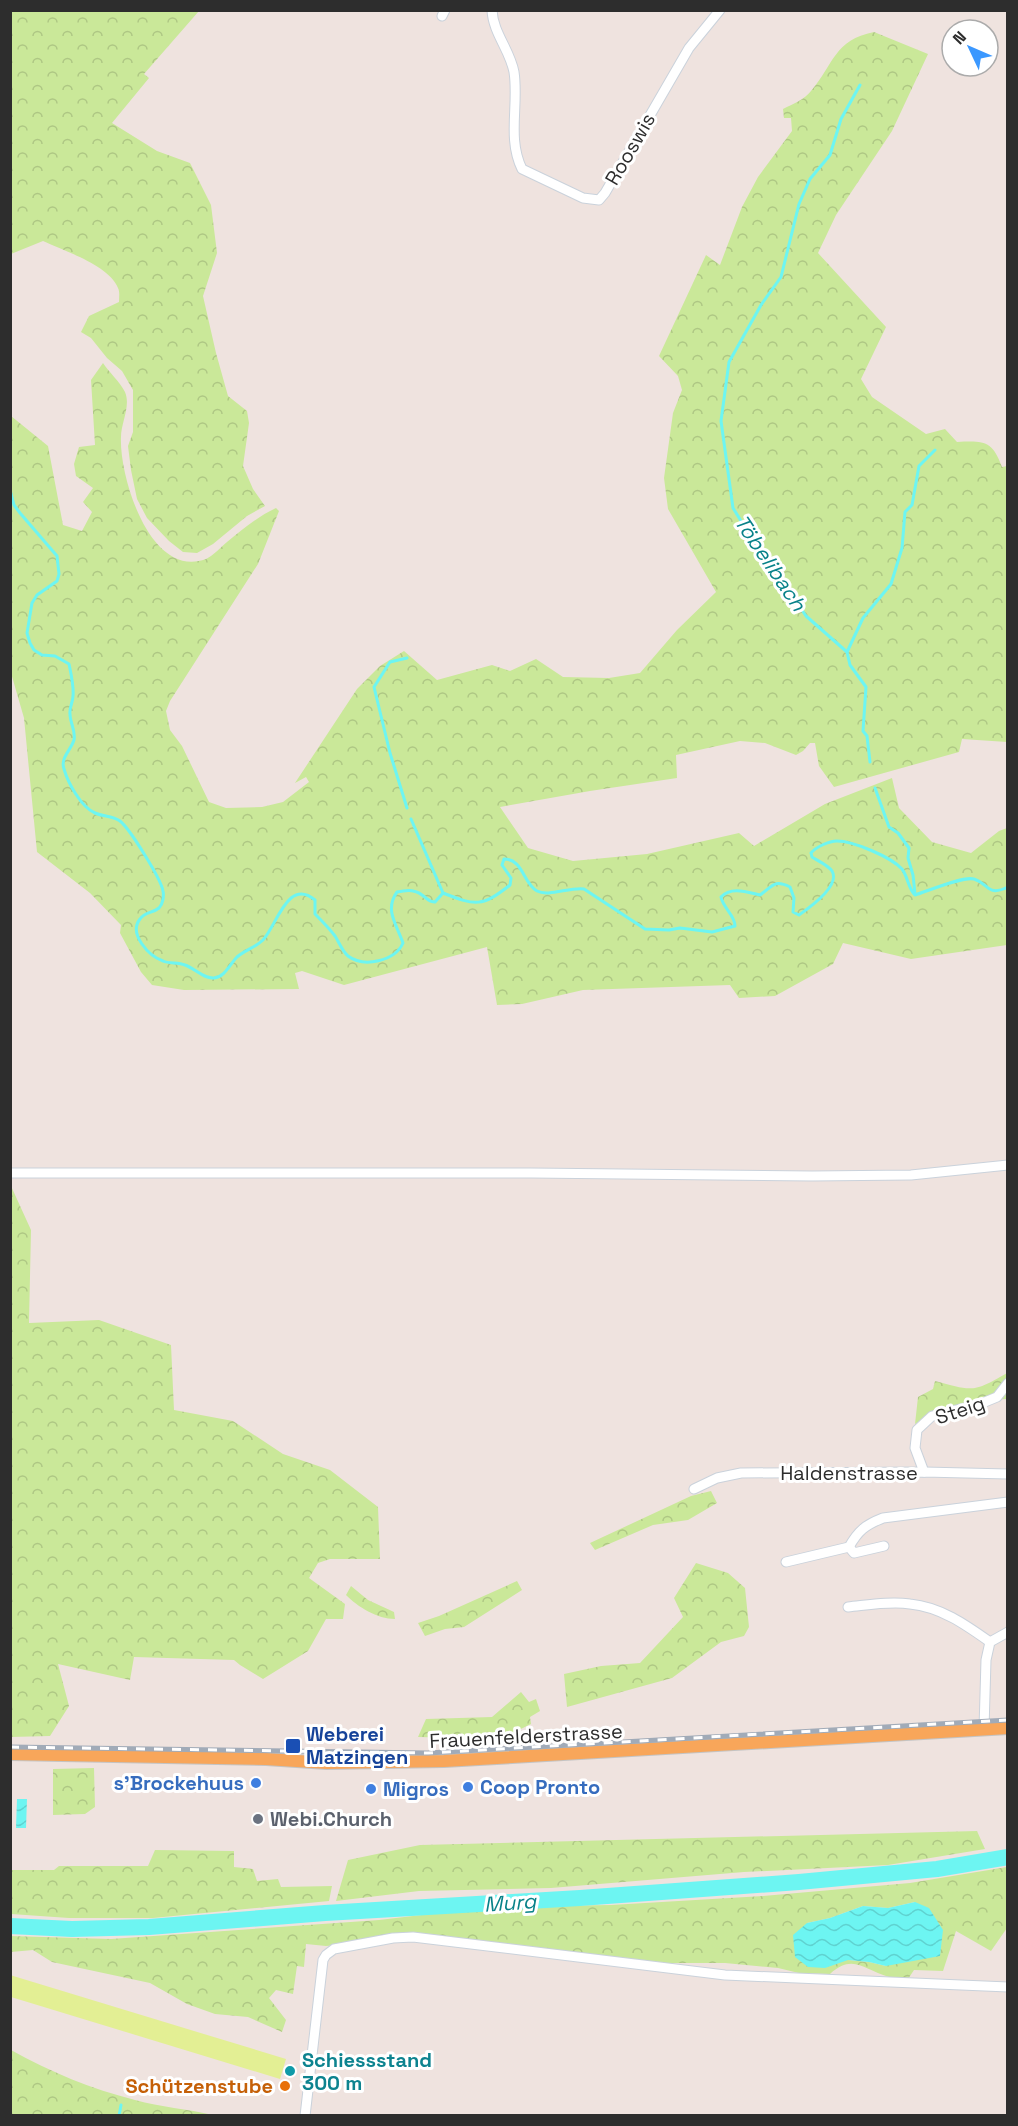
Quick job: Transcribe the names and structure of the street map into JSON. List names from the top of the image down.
{
  "streets": {
    "main road": ["Frauenfelderstrasse"],
    "street": ["Rooswis", "Steig", "Haldenstrasse"]
  },
  "crossings": [
    ["Steig", "Haldenstrasse"]
  ],
  "water": ["Töbelibach", "Murg"],
  "places": {
    "transit": ["Weberei Matzingen"],
    "other": [
      "s'Brockehuus",
      "Coop Pronto",
      "Migros",
      "Webi.Church",
      "Schiessstand 300 m",
      "Schützenstube"
    ]
  },
  "north": "top left"
}
